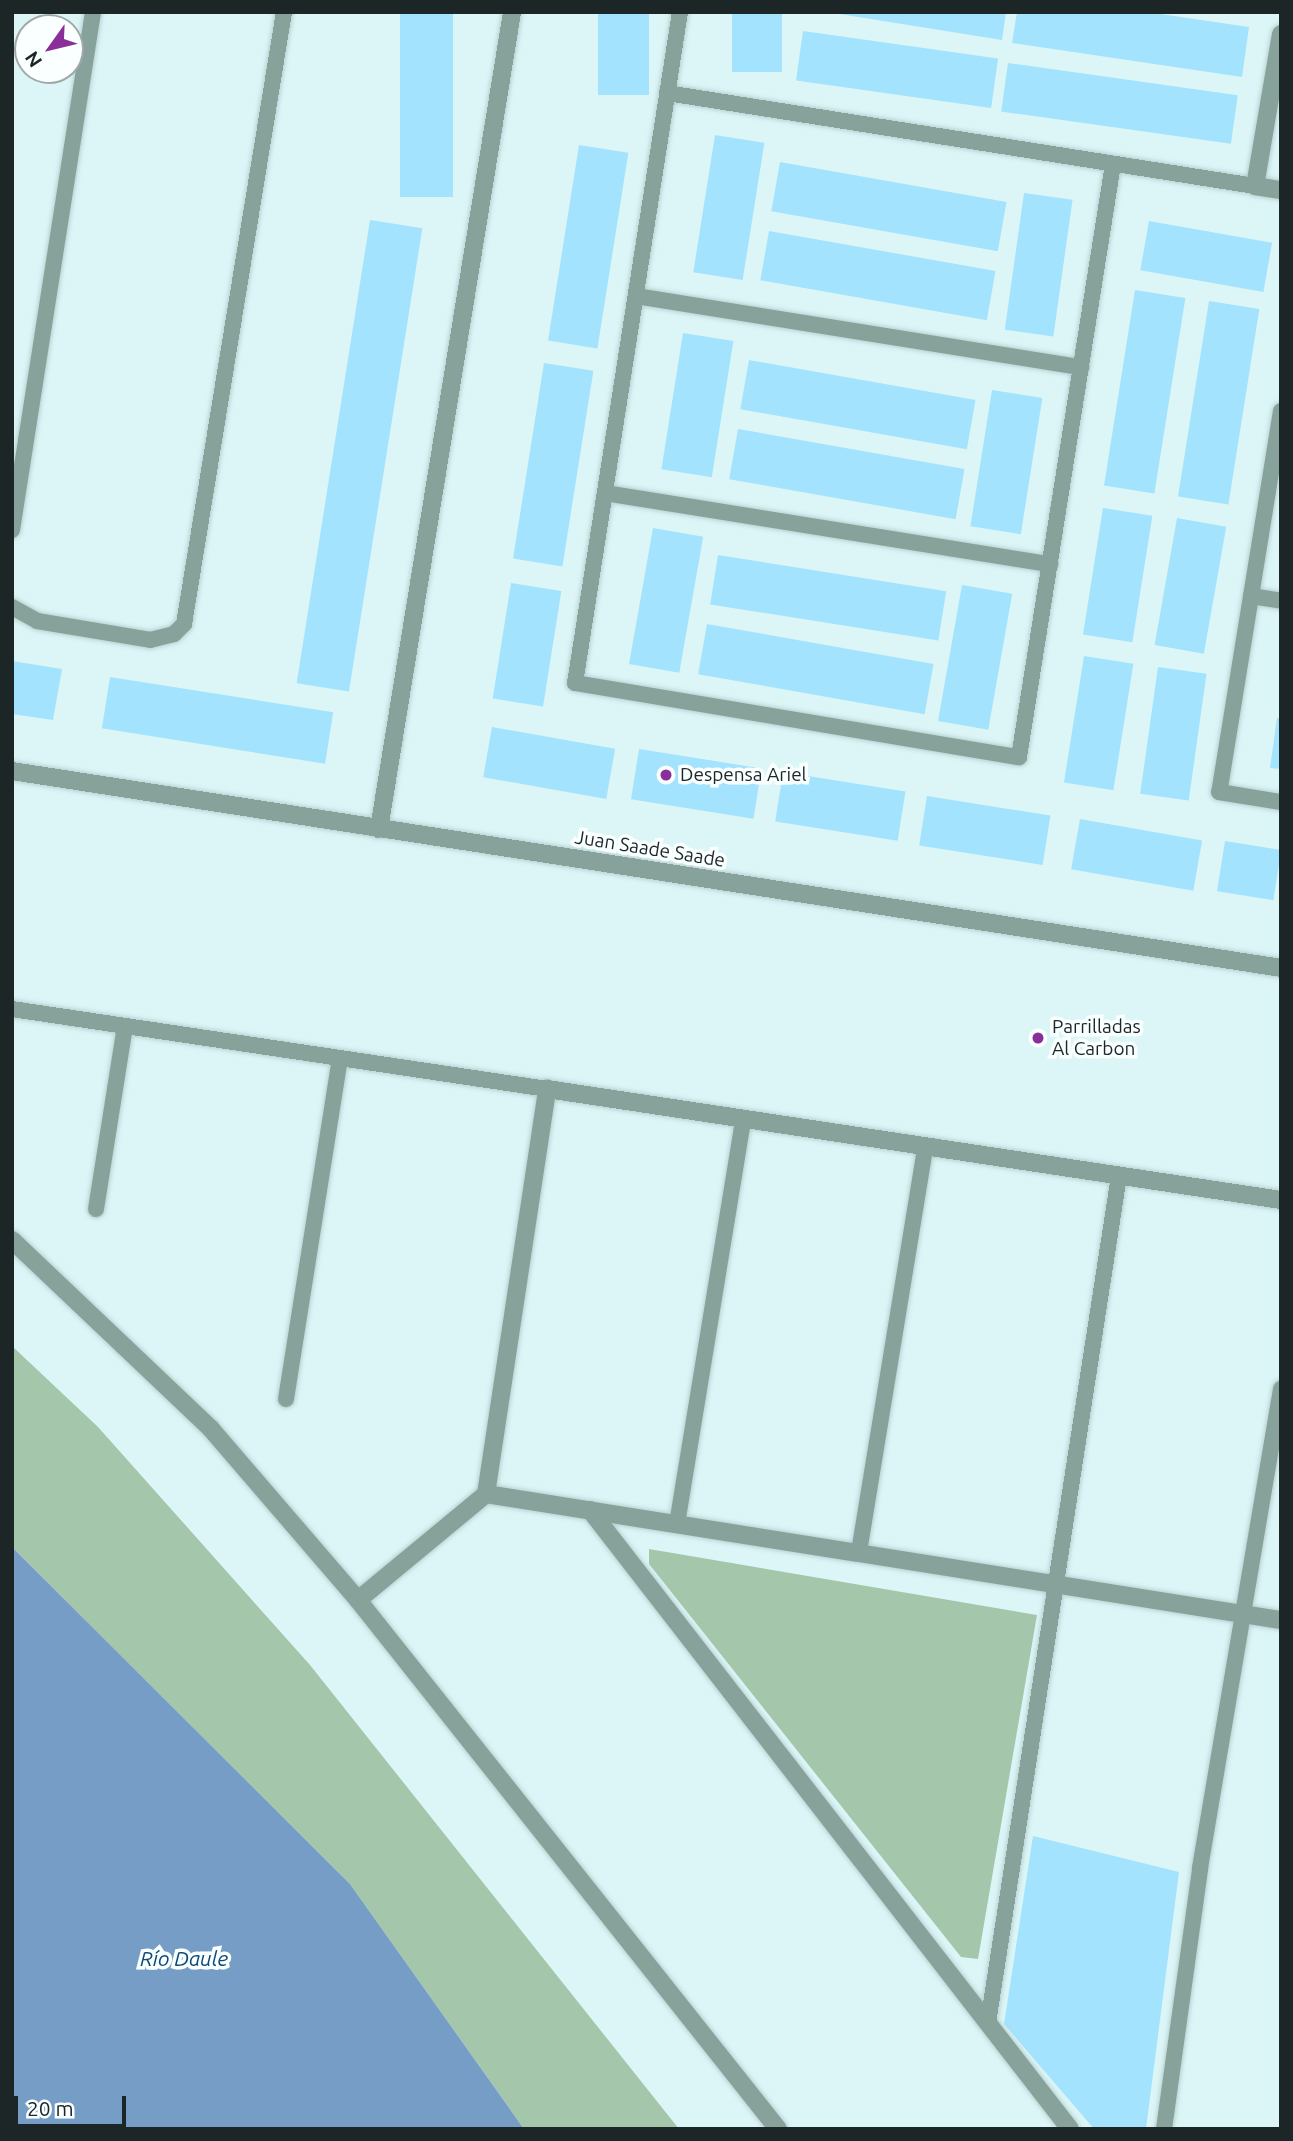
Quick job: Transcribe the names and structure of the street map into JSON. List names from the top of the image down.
{
  "streets": {
    "street": ["Juan Saade Saade"]
  },
  "water": ["Río Daule"],
  "places": ["Despensa Ariel", "Parrilladas Al Carbon"],
  "scale_bar": "20 m",
  "north": "bottom left"
}
